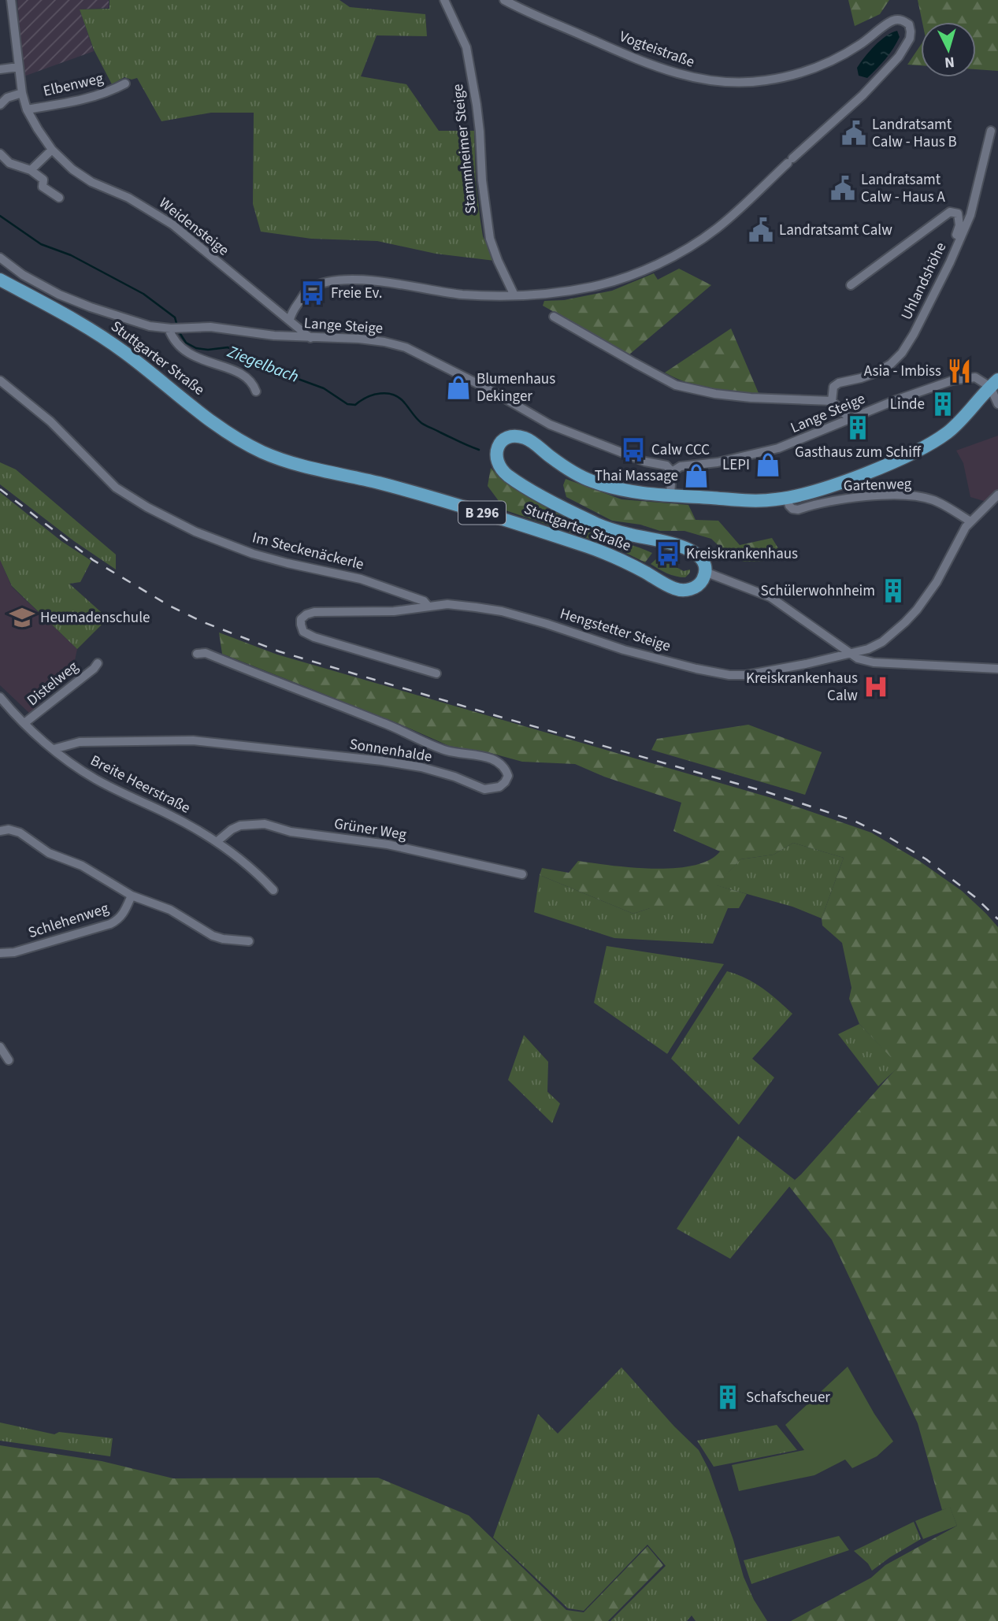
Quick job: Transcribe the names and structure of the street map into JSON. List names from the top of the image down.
{
  "streets": {
    "main road": ["Stuttgarter Straße", "B 296"],
    "street": [
      "Vogteistraße",
      "Elbenweg",
      "Stammheimer Steige",
      "Weidensteige",
      "Uhlandshöhe",
      "Lange Steige",
      "Gartenweg",
      "Im Steckenäckerle",
      "Hengstetter Steige",
      "Distelweg",
      "Sonnenhalde",
      "Breite Heerstraße",
      "Grüner Weg",
      "Schlehenweg"
    ]
  },
  "crossings": [
    ["Vogteistraße", "Stammheimer Steige"],
    ["Vogteistraße", "Weidensteige"],
    ["Elbenweg", "Weidensteige"],
    ["Weidensteige", "Lange Steige"],
    ["Lange Steige", "Stuttgarter Straße"],
    ["Stuttgarter Straße", "Gartenweg"],
    ["Gartenweg", "Hengstetter Steige"],
    ["Im Steckenäckerle", "Hengstetter Steige"],
    ["Distelweg", "Breite Heerstraße"],
    ["Sonnenhalde", "Breite Heerstraße"],
    ["Breite Heerstraße", "Grüner Weg"]
  ],
  "water": ["Ziegelbach"],
  "places": {
    "public building": ["Landratsamt Calw - Haus B", "Landratsamt Calw - Haus A", "Landratsamt Calw"],
    "bus stop": ["Freie Ev.", "Calw CCC", "Kreiskrankenhaus"],
    "restaurant": ["Asia - Imbiss"],
    "shop": ["Blumenhaus Dekinger", "LEPI", "Thai Massage"],
    "building": [
      "Linde",
      "Gasthaus zum Schiff",
      "Schülerwohnheim",
      "Schafscheuer"
    ],
    "school or university": ["Heumadenschule"],
    "hospital": ["Kreiskrankenhaus Calw"]
  },
  "north": "bottom"
}
